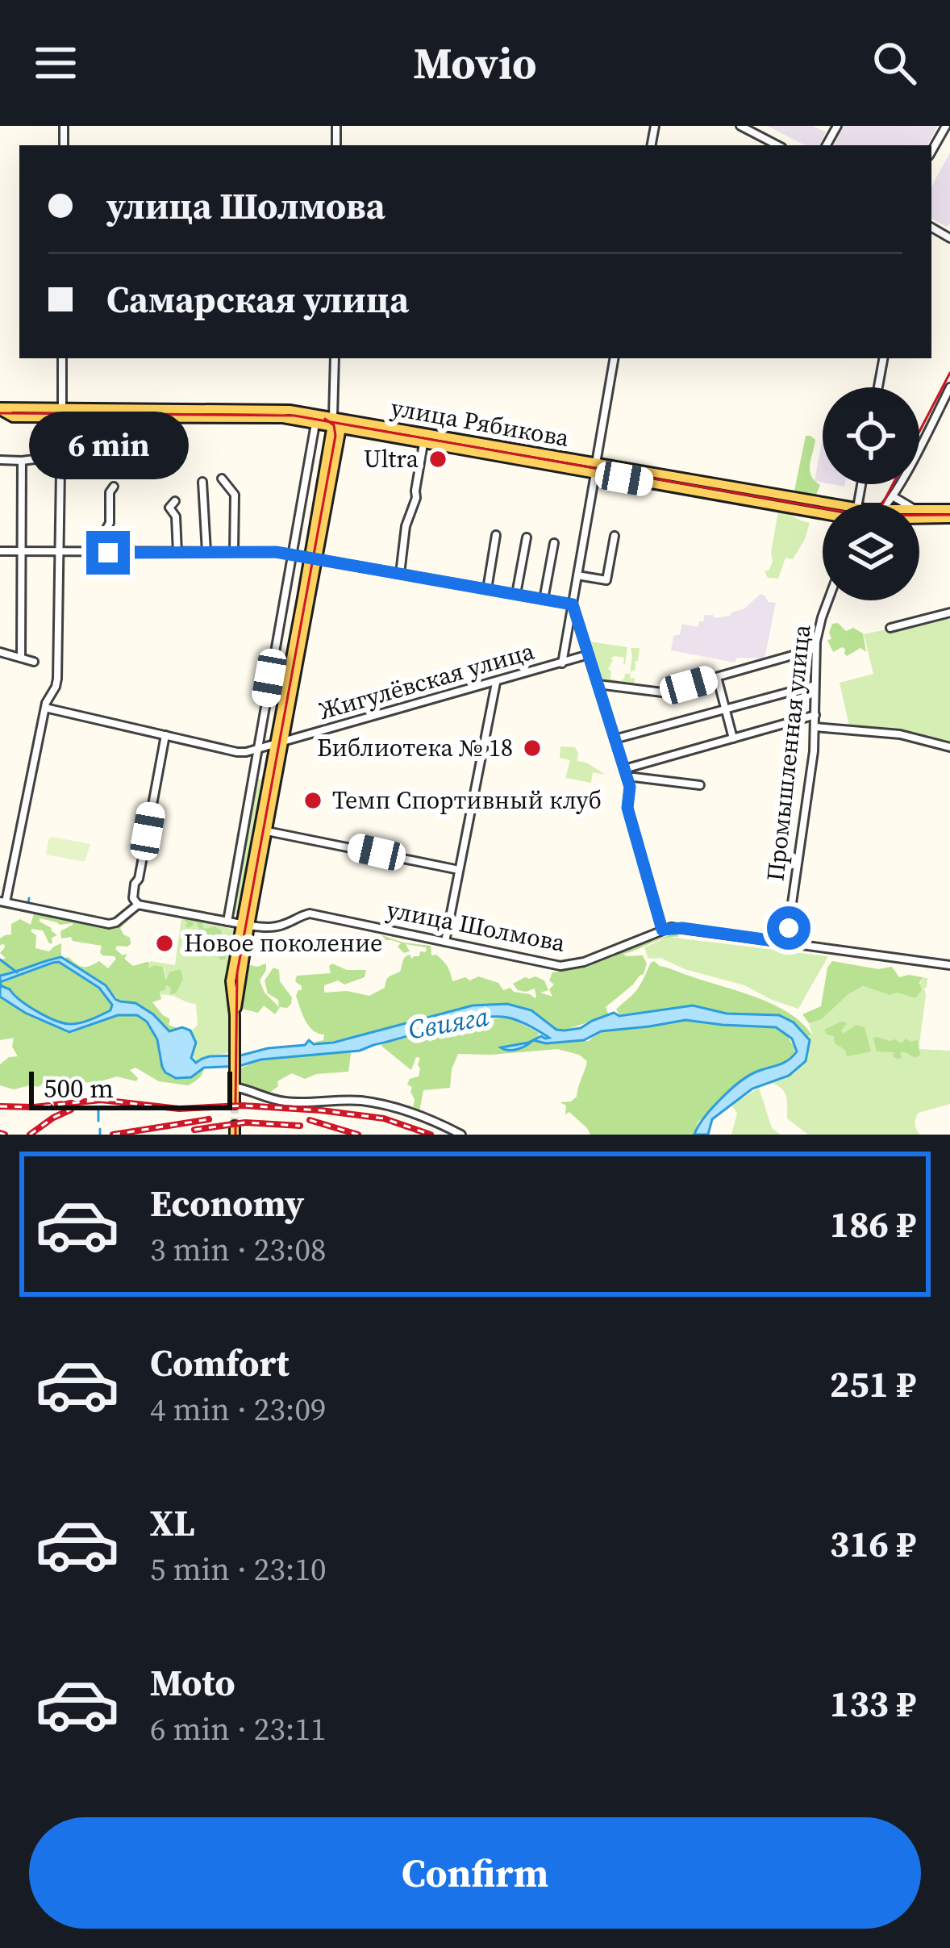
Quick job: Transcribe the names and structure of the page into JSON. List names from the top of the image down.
{
  "streets": {
    "main road": ["улица Рябикова"],
    "street": ["Жигулёвская улица", "Промышленная улица", "улица Шолмова"]
  },
  "crossings": [
    ["Промышленная улица", "улица Шолмова"]
  ],
  "water": ["Свияга"],
  "places": [
    "Ultra",
    "Библиотека № 18",
    "Темп Спортивный клуб",
    "Новое поколение"
  ],
  "scale_bar": "500 m",
  "page": {
    "header": "Movio",
    "banner": ["улица Шолмова", "Самарская улица"],
    "bubble": "6 min",
    "scale": "500 m",
    "list": [
      {
        "name": "Economy",
        "note": "3 min · 23:08",
        "value": "186 ₽"
      },
      {
        "name": "Comfort",
        "note": "4 min · 23:09",
        "value": "251 ₽"
      },
      {
        "name": "XL",
        "note": "5 min · 23:10",
        "value": "316 ₽"
      },
      {
        "name": "Moto",
        "note": "6 min · 23:11",
        "value": "133 ₽"
      }
    ],
    "buttons": "Confirm"
  }
}
